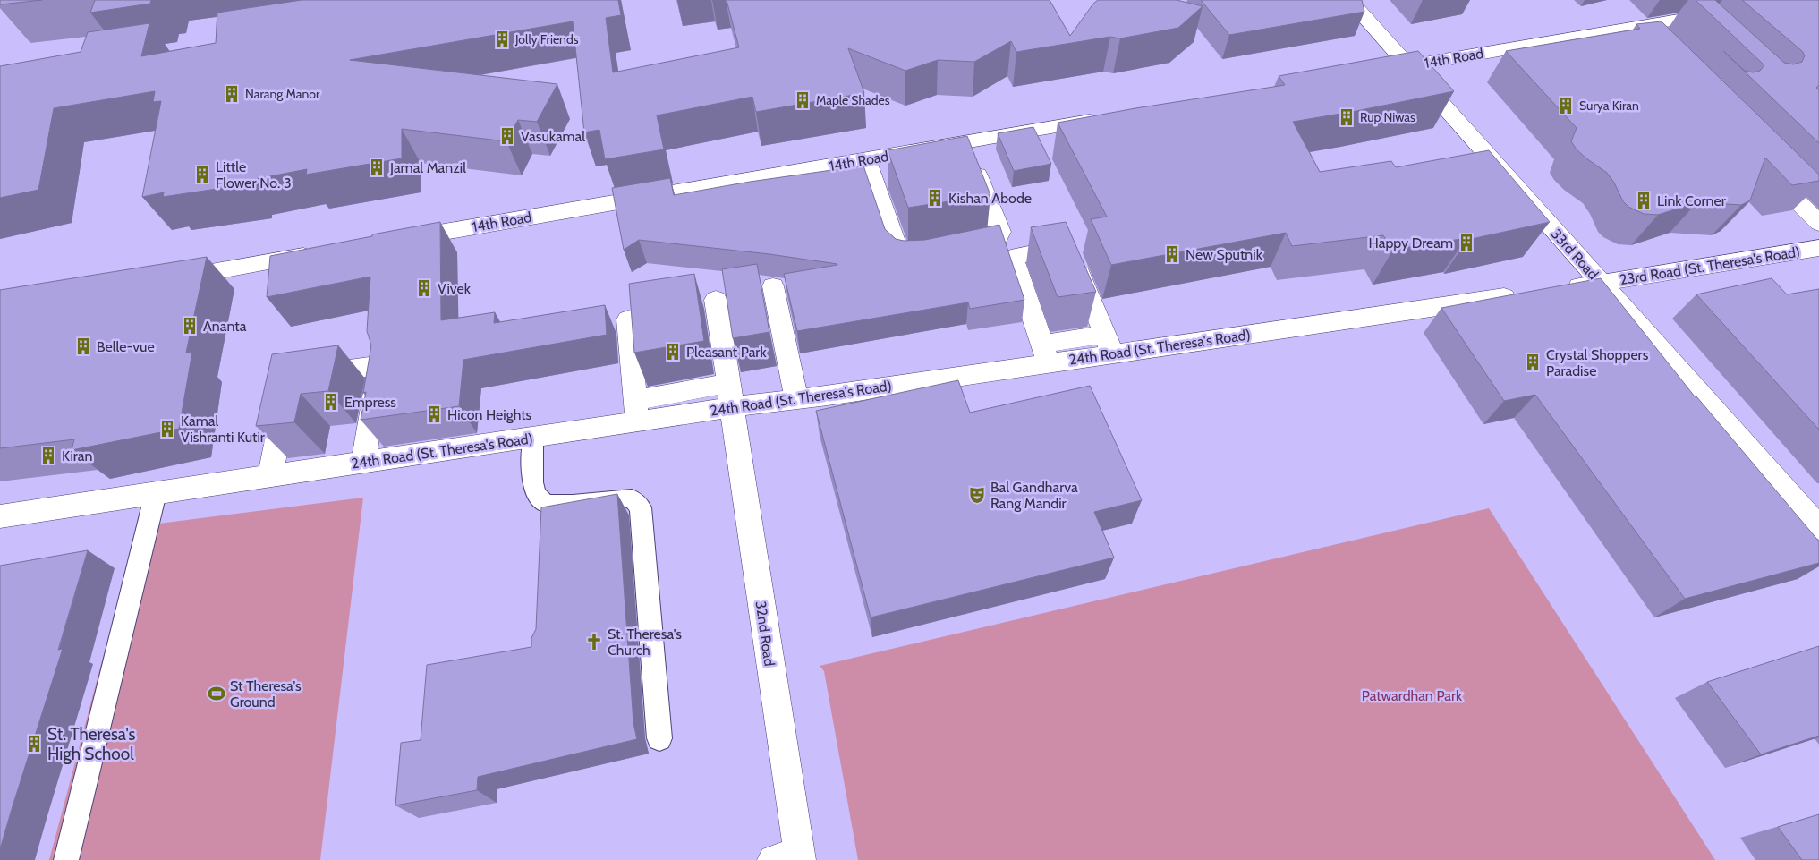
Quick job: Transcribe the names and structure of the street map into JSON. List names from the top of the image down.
{
  "streets": {
    "street": [
      "14th Road",
      "33rd Road",
      "23rd Road (St. Theresa's Road)",
      "24th Road (St. Theresa's Road)",
      "32nd Road"
    ]
  },
  "crossings": [
    ["14th Road", "33rd Road"],
    ["33rd Road", "23rd Road (St. Theresa's Road)"],
    ["24th Road (St. Theresa's Road)", "32nd Road"]
  ],
  "parks": ["Patwardhan Park"],
  "places": {
    "building": [
      "Jolly Friends",
      "Narang Manor",
      "Maple Shades",
      "Surya Kiran",
      "Rup Niwas",
      "Vasukamal",
      "Jamal Manzil",
      "Little Flower No. 3",
      "Kishan Abode",
      "Link Corner",
      "Happy Dream",
      "New Sputnik",
      "Vivek",
      "Ananta",
      "Belle-vue",
      "Pleasant Park",
      "Crystal Shoppers Paradise",
      "Empress",
      "Hicon Heights",
      "Kamal Vishranti Kutir",
      "Kiran",
      "St. Theresa's High School"
    ],
    "theatre": ["Bal Gandharva Rang Mandir"],
    "church": ["St. Theresa's Church"],
    "sports": ["St Theresa's Ground"]
  }
}
